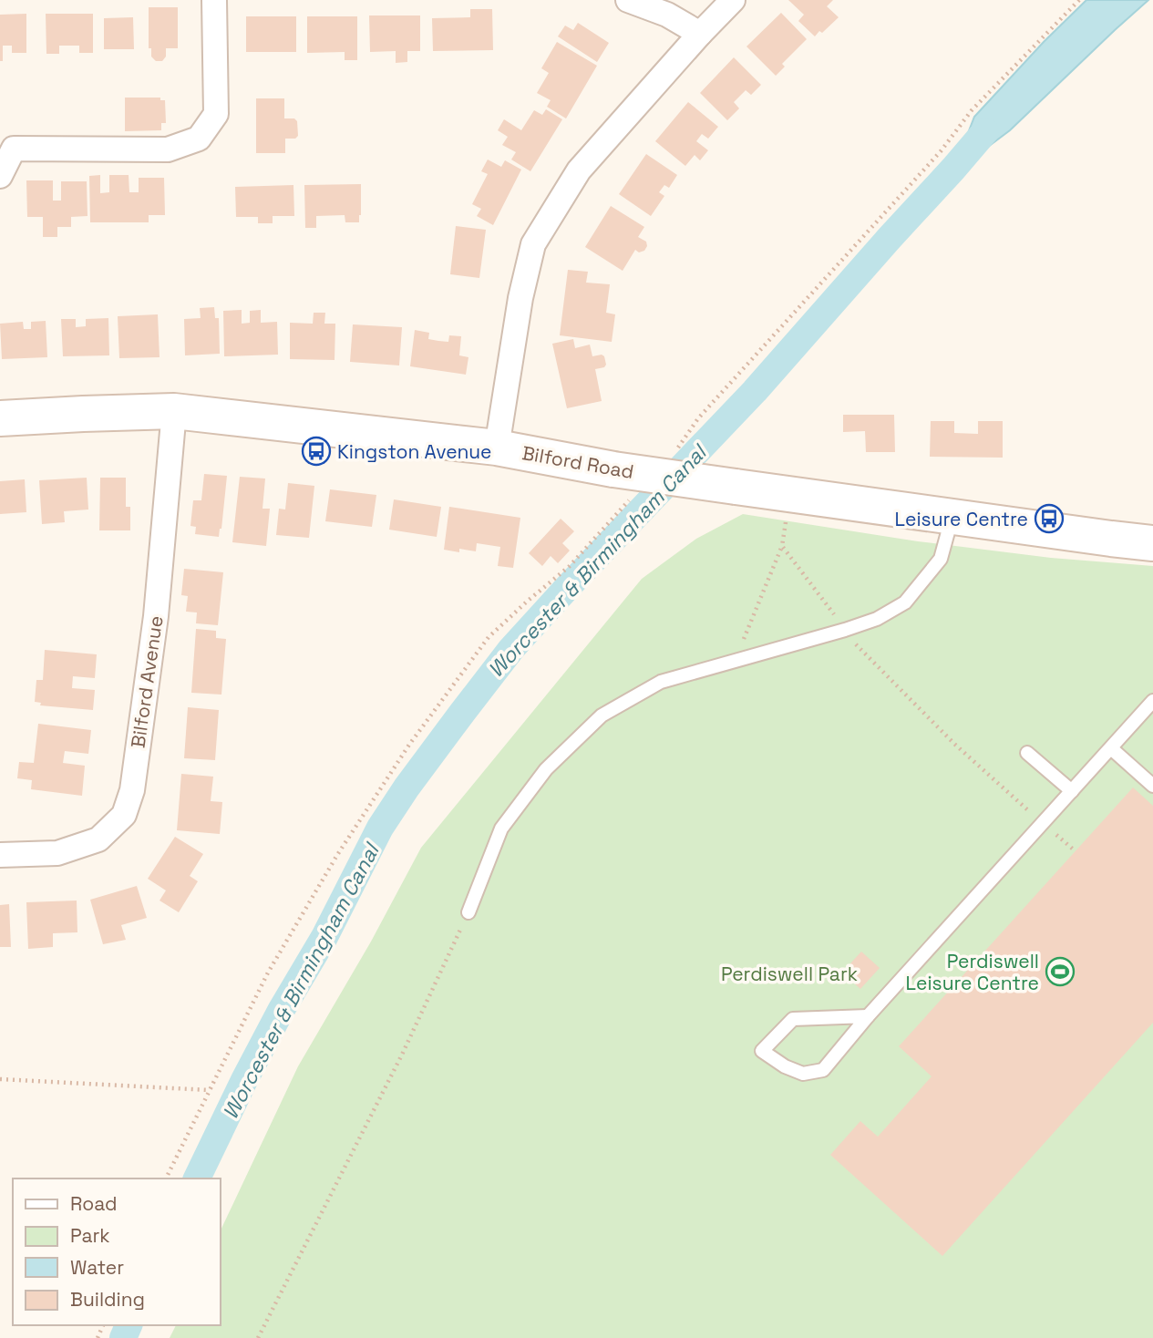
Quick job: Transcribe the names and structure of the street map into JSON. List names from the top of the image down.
{
  "streets": {
    "main road": ["Bilford Road"],
    "street": ["Bilford Avenue"]
  },
  "crossings": [
    ["Bilford Road", "Bilford Avenue"]
  ],
  "water": ["Worcester & Birmingham Canal"],
  "parks": ["Perdiswell Park"],
  "places": {
    "bus stop": ["Kingston Avenue", "Leisure Centre"],
    "sports": ["Perdiswell Leisure Centre"]
  },
  "legend": [
    "Road",
    "Park",
    "Water",
    "Building"
  ]
}
